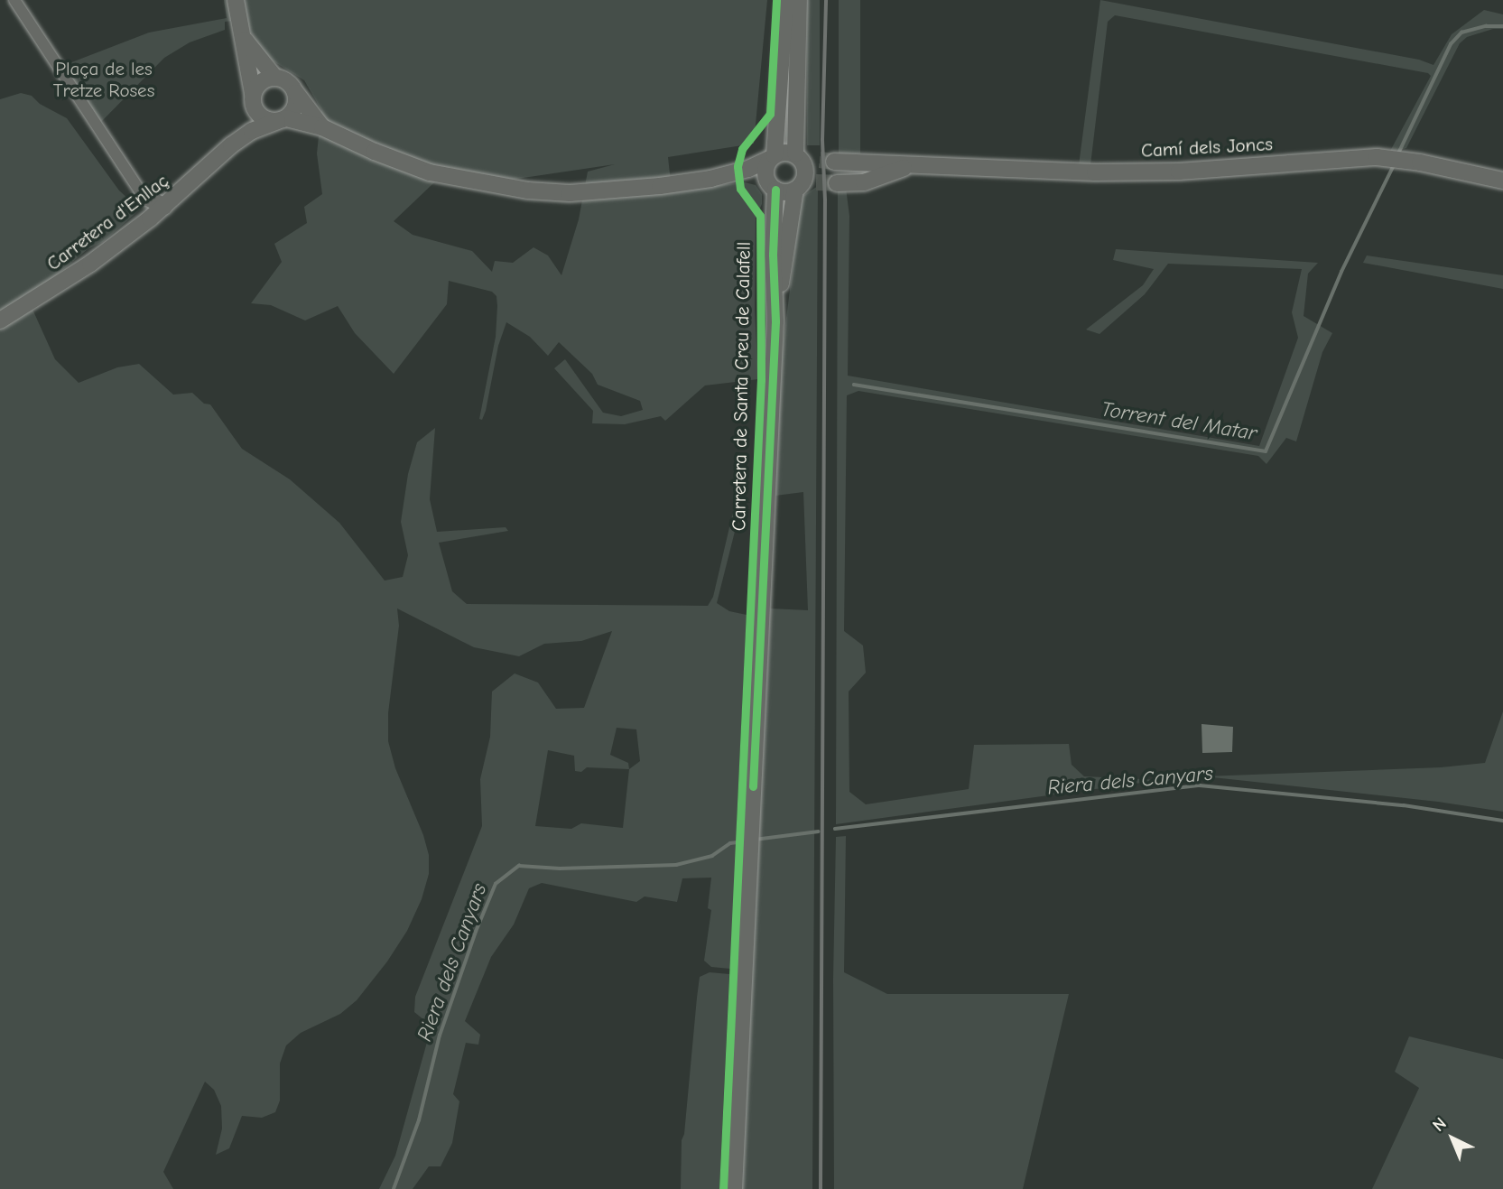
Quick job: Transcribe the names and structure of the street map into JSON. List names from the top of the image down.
{
  "streets": {
    "street": ["Camí dels Joncs", "Carretera d'Enllaç"],
    "cycle path": ["Carretera de Santa Creu de Calafell"]
  },
  "water": ["Torrent del Matar", "Riera dels Canyars"],
  "parks": ["Plaça de les Tretze Roses"],
  "north": "top left"
}
